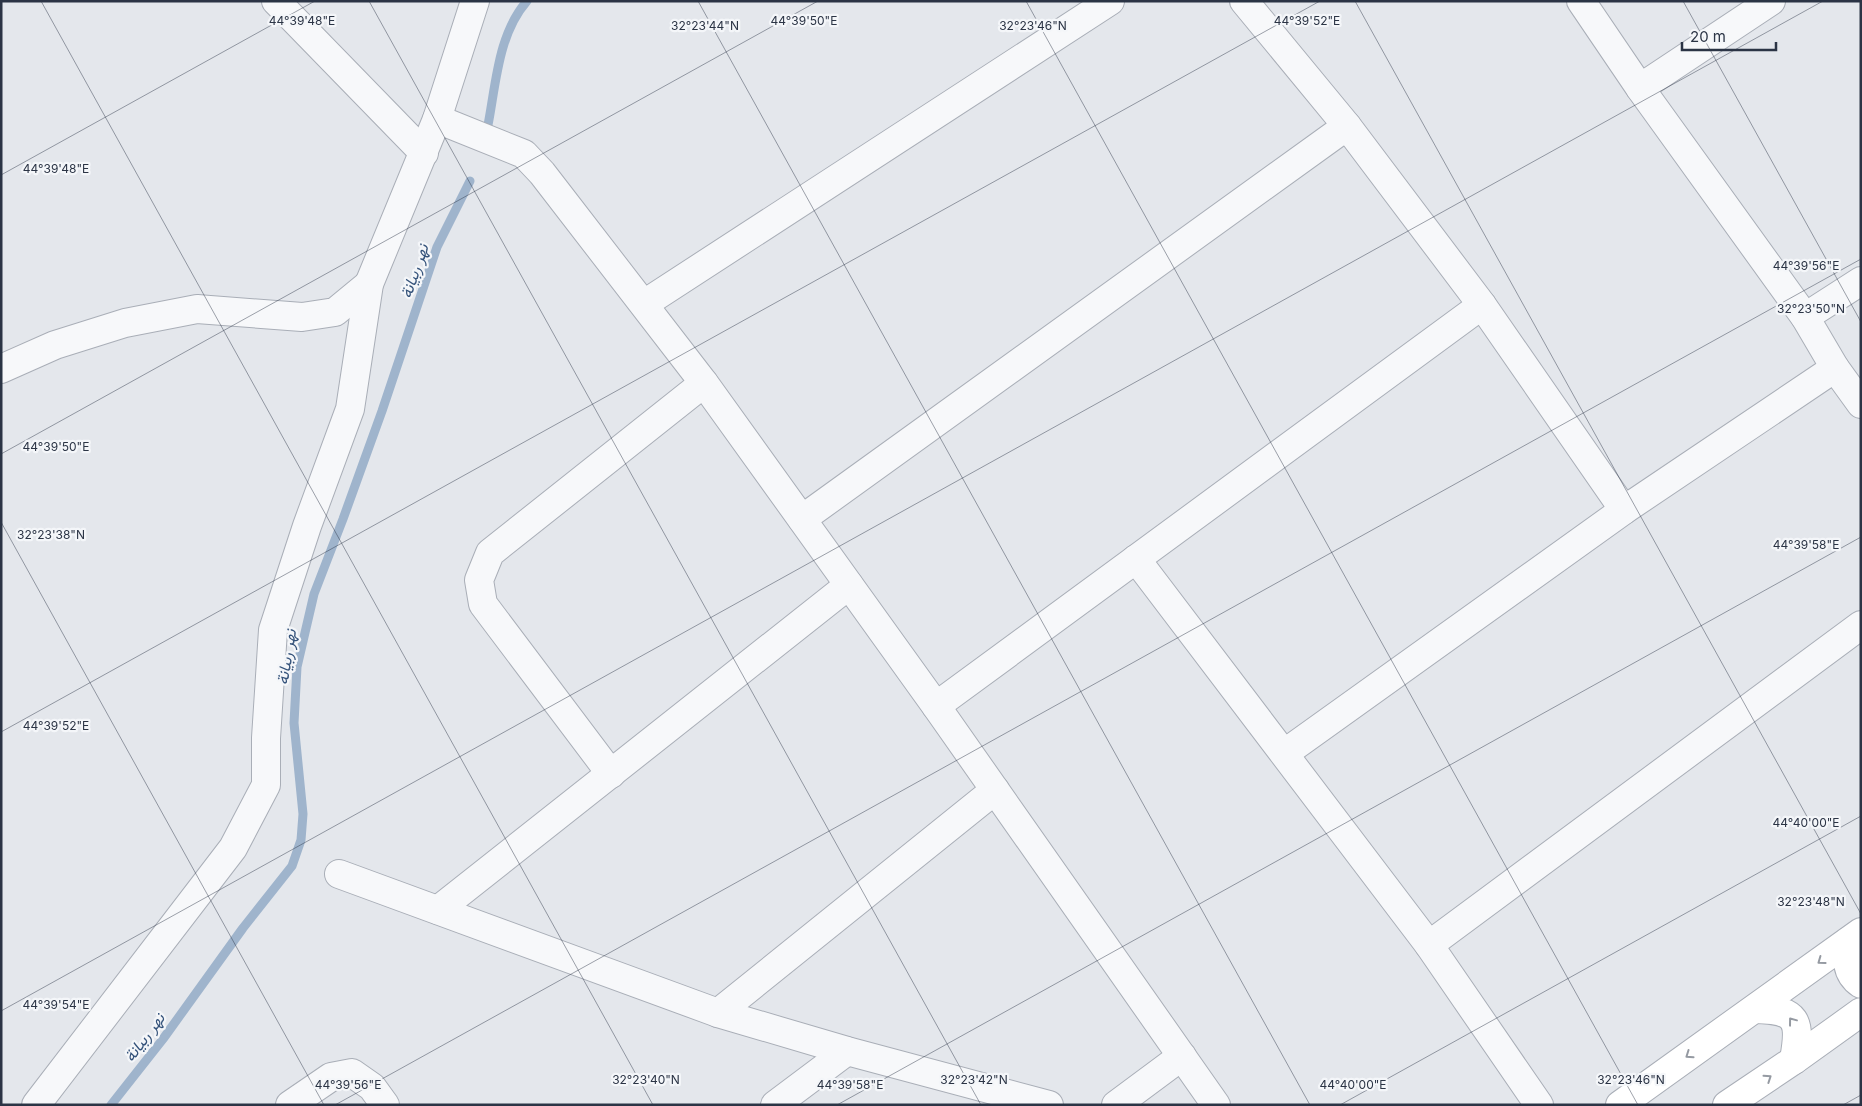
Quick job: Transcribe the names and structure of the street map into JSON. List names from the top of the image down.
{
  "water": ["نهر ربيانة"],
  "scale_bar": "20 m",
  "coordinates": [
    "44°39'48\"E",
    "44°39'50\"E",
    "44°39'52\"E",
    "32°23'44\"N",
    "32°23'46\"N",
    "44°39'56\"E",
    "32°23'50\"N",
    "32°23'38\"N",
    "44°39'58\"E",
    "44°40'00\"E",
    "32°23'48\"N",
    "44°39'54\"E",
    "32°23'40\"N",
    "32°23'42\"N"
  ]
}
